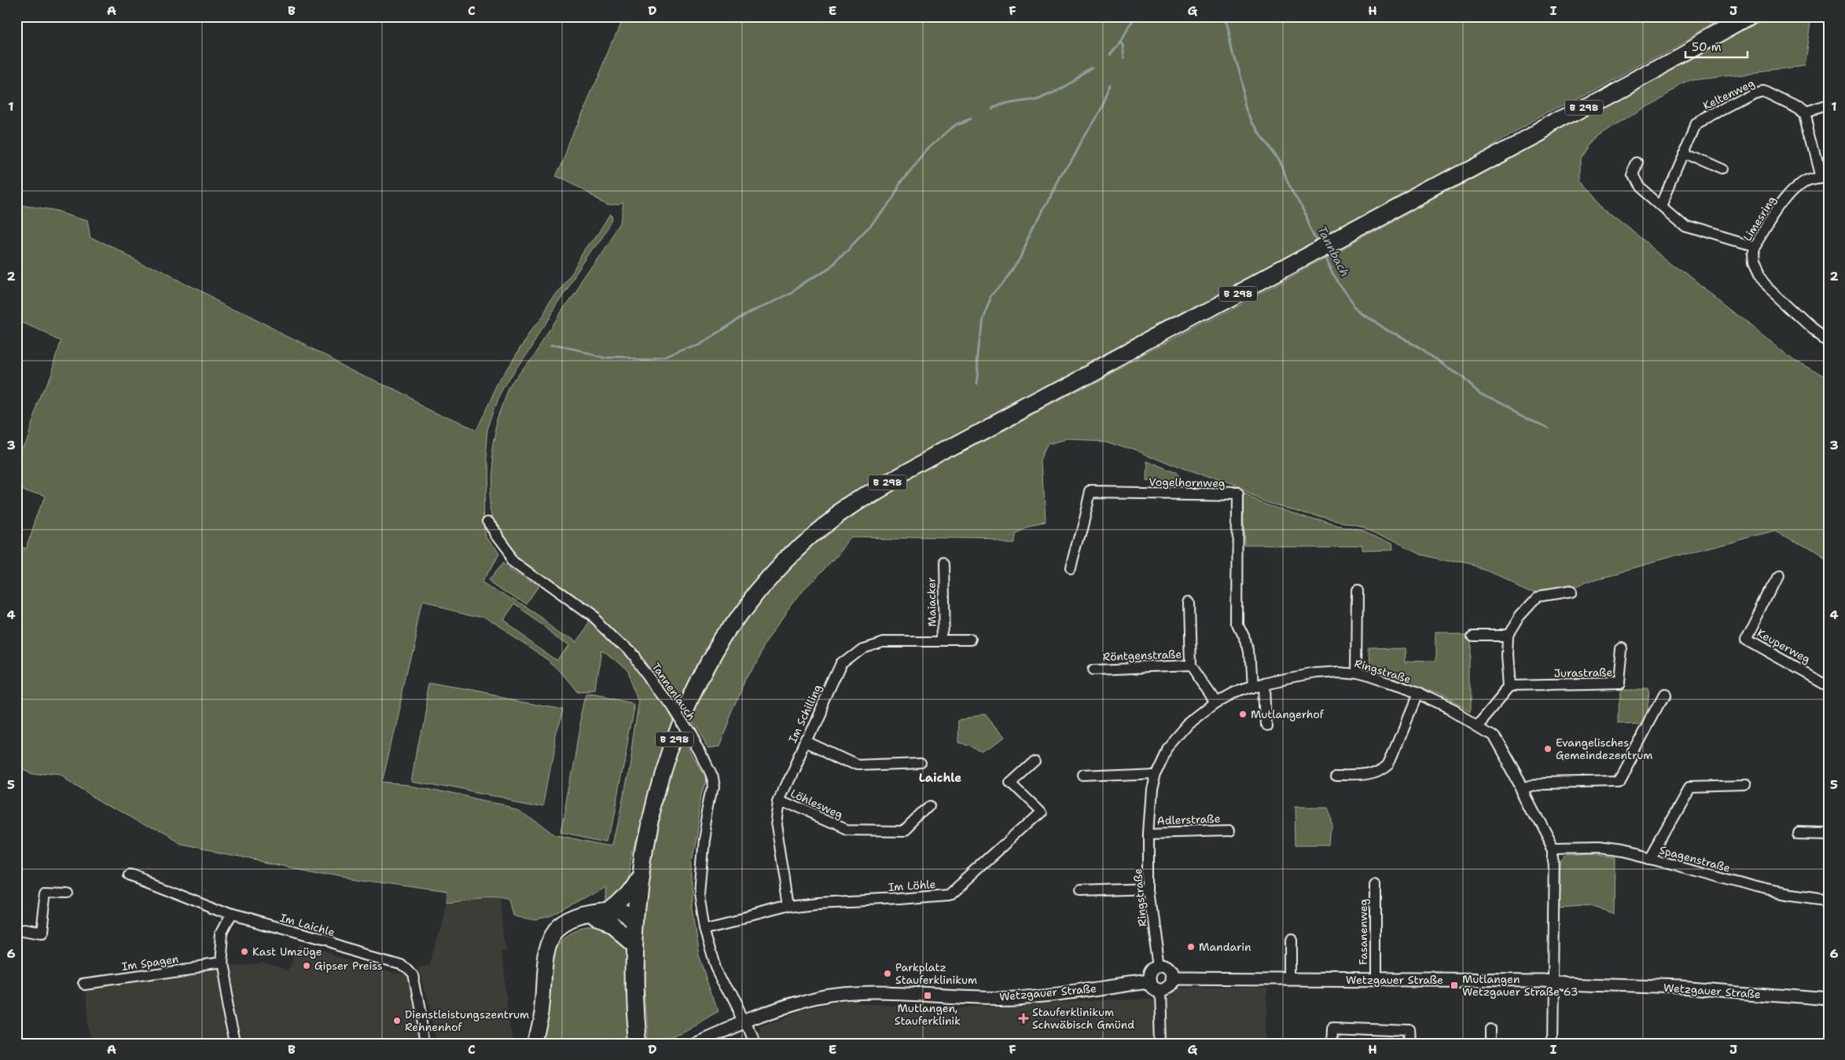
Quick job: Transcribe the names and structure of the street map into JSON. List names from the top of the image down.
{
  "streets": {
    "main road": ["B 298"],
    "street": [
      "Keltenweg",
      "Limesring",
      "Vogelhornweg",
      "Maiacker",
      "Keuperweg",
      "Röntgenstraße",
      "Ringstraße",
      "Jurastraße",
      "Tannenlauch",
      "Im Schilling",
      "Löhlesweg",
      "Adlerstraße",
      "Spagenstraße",
      "Im Löhle",
      "Im Laichle",
      "Fasanenweg",
      "Im Spagen",
      "Wetzgauer Straße"
    ]
  },
  "crossings": [
    ["Vogelhornweg", "Ringstraße"],
    ["Maiacker", "Im Schilling"],
    ["Ringstraße", "Adlerstraße"],
    ["Ringstraße", "Spagenstraße"],
    ["Ringstraße", "Wetzgauer Straße"],
    ["Tannenlauch", "Im Löhle"],
    ["Tannenlauch", "Wetzgauer Straße"],
    ["Im Schilling", "Löhlesweg"],
    ["Im Schilling", "Im Löhle"],
    ["Fasanenweg", "Wetzgauer Straße"]
  ],
  "districts": ["Laichle"],
  "water": ["Tannbach"],
  "places": {
    "other": [
      "Mutlangerhof",
      "Evangelisches Gemeindezentrum",
      "Mandarin",
      "Kast Umzüge",
      "Gipser Preiss",
      "Parkplatz Stauferklinikum",
      "Dienstleistungszentrum Rehnenhof"
    ],
    "transit": ["Mutlangen Wetzgauer Straße 63", "Mutlangen, Stauferklinik"],
    "health": ["Stauferklinikum Schwäbisch Gmünd"]
  },
  "scale_bar": "50 m",
  "grid": {
    "columns": [
      "A",
      "B",
      "C",
      "D",
      "E",
      "F",
      "G",
      "H",
      "I",
      "J"
    ],
    "rows": [
      "1",
      "2",
      "3",
      "4",
      "5",
      "6"
    ]
  }
}
